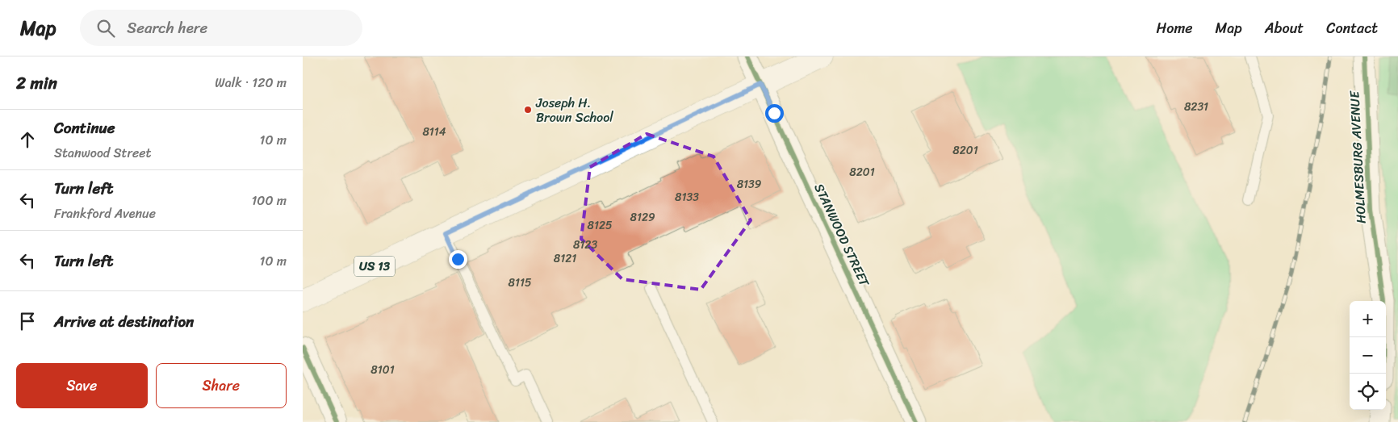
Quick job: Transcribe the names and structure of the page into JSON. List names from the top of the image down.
{
  "streets": {
    "main road": ["US 13"],
    "street": ["HOLMESBURG AVENUE", "STANWOOD STREET"]
  },
  "crossings": [
    ["STANWOOD STREET", "US 13"]
  ],
  "places": ["Joseph H. Brown School"],
  "house_numbers": [
    "8231",
    "8114",
    "8201",
    "8201",
    "8139",
    "8133",
    "8129",
    "8125",
    "8123",
    "8121",
    "8115",
    "8101"
  ],
  "page": {
    "header": "Map",
    "search": "Search here",
    "nav": [
      "Home",
      "Map",
      "About",
      "Contact"
    ],
    "heading": ["2 min", "Walk · 120 m"],
    "list": [
      ["Continue", "Stanwood Street", "10 m"],
      ["Turn left", "Frankford Avenue", "100 m"],
      ["Turn left", "10 m"],
      "Arrive at destination"
    ],
    "map_buttons": ["+", "−"],
    "buttons": ["Save", "Share"]
  }
}
